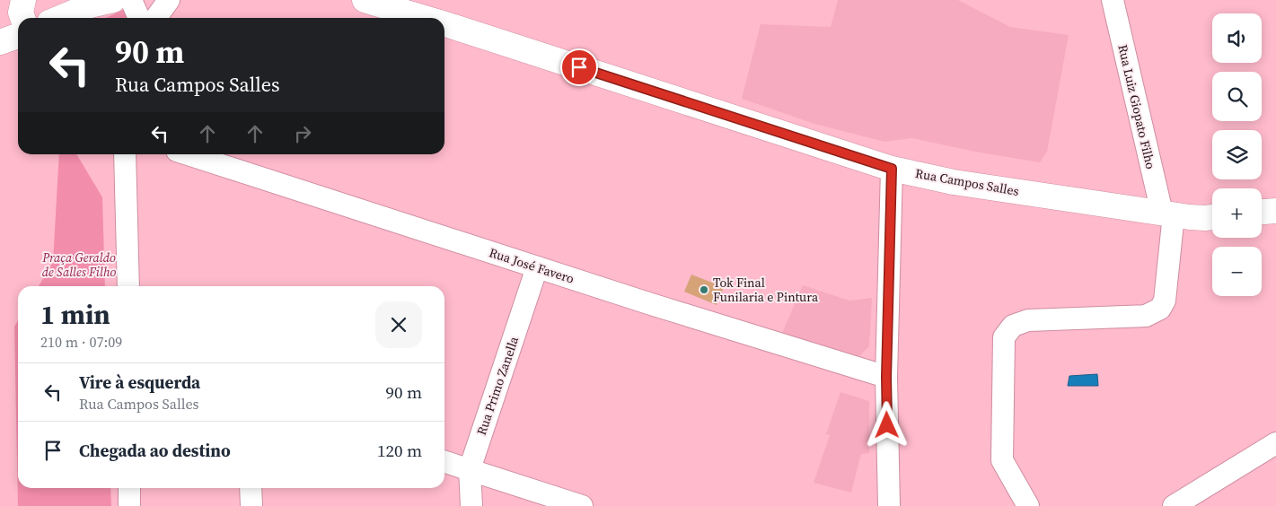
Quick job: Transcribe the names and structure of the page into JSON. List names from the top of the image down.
{
  "streets": {
    "main road": ["Rua Campos Salles"],
    "street": ["Rua Luiz Giopato Filho", "Rua José Favero", "Rua Primo Zanella"]
  },
  "crossings": [
    ["Rua Luiz Giopato Filho", "Rua Campos Salles"],
    ["Rua José Favero", "Rua Primo Zanella"]
  ],
  "parks": ["Praça Geraldo de Salles Filho"],
  "places": ["Tok Final Funilaria e Pintura"],
  "page": {
    "map_buttons": ["+", "−"],
    "turn": ["90 m", "Rua Campos Salles"],
    "heading": ["1 min", "210 m · 07:09"],
    "list": [
      {
        "name": "Vire à esquerda",
        "note": "Rua Campos Salles",
        "value": "90 m"
      },
      {
        "name": "Chegada ao destino",
        "value": "120 m"
      }
    ]
  }
}
